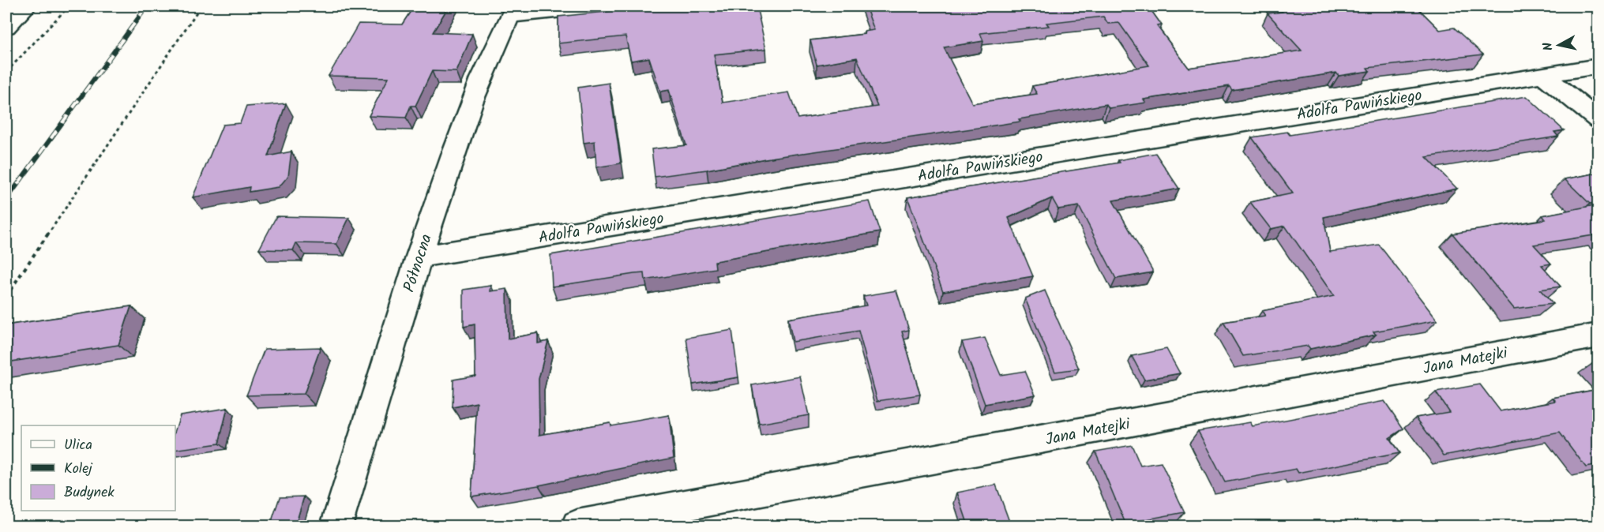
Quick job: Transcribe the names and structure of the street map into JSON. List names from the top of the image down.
{
  "streets": {
    "street": ["Adolfa Pawińskiego", "Północna", "Jana Matejki"]
  },
  "crossings": [
    ["Adolfa Pawińskiego", "Północna"]
  ],
  "legend": ["Ulica", "Kolej", "Budynek"],
  "north": "left"
}
